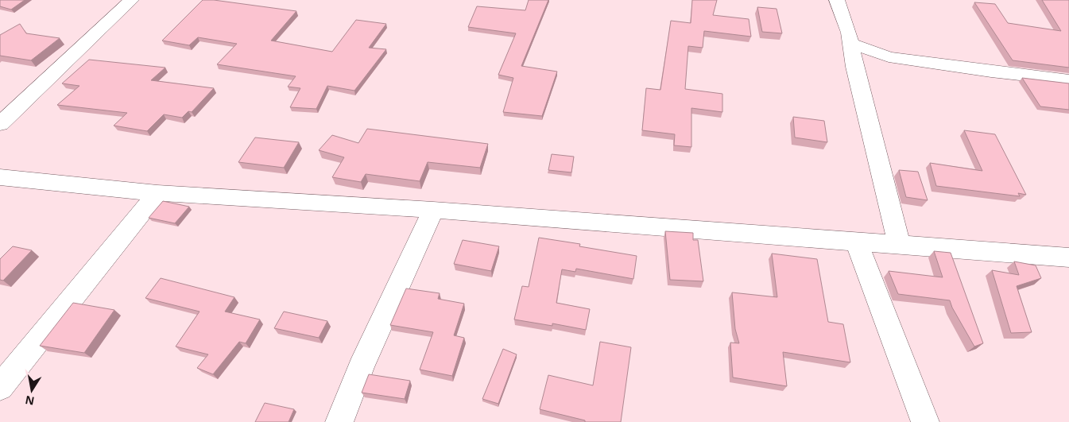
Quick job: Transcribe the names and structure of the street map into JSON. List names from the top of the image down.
{
  "north": "bottom"
}
